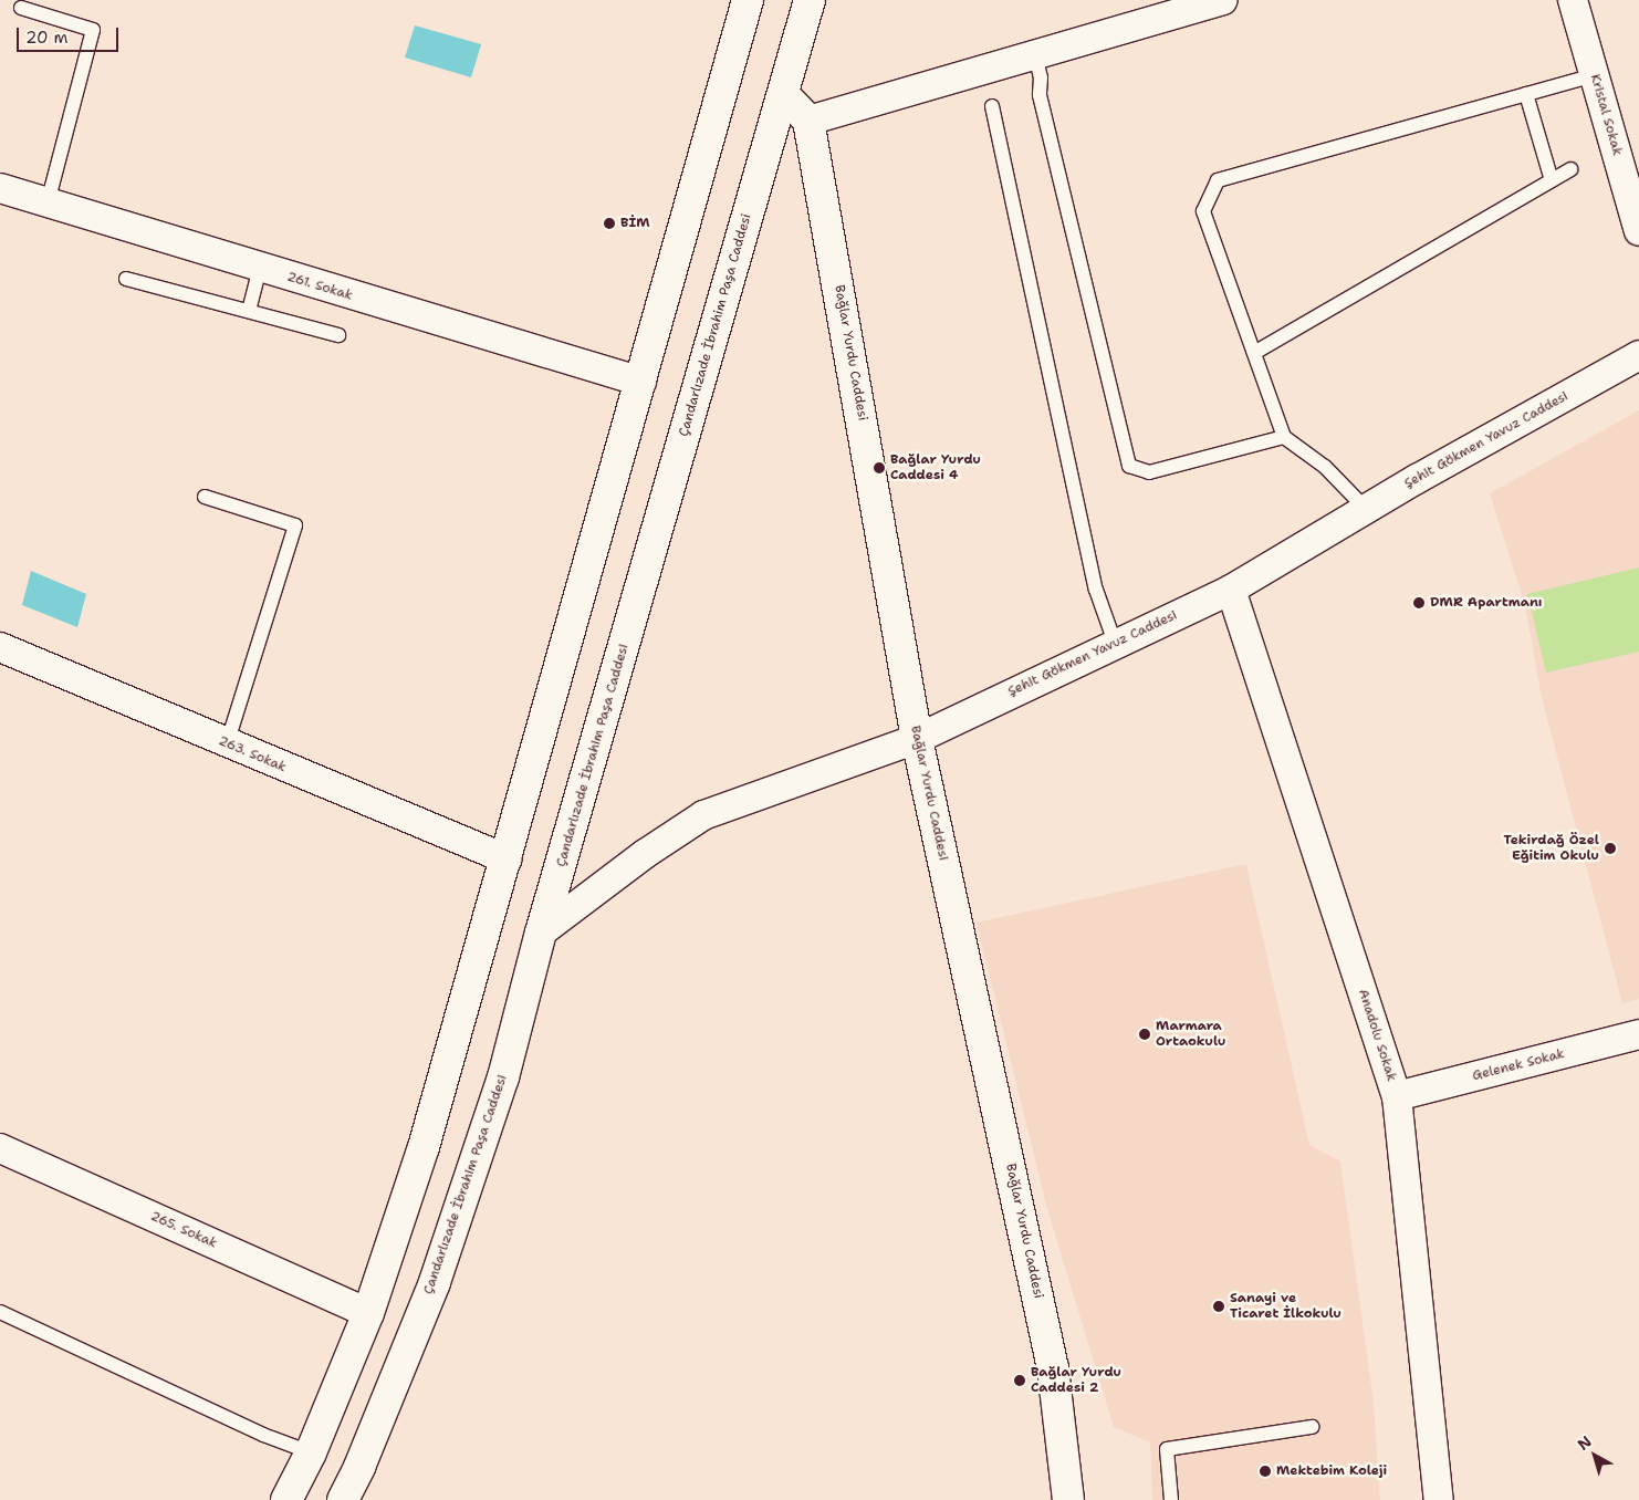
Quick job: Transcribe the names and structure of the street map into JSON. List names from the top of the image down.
{
  "streets": {
    "main road": ["Çandarlızade İbrahim Paşa Caddesi", "Bağlar Yurdu Caddesi"],
    "street": [
      "Kristal Sokak",
      "261. Sokak",
      "Şehit Gökmen Yavuz Caddesi",
      "263. Sokak",
      "Anadolu Sokak",
      "Gelenek Sokak",
      "265. Sokak"
    ]
  },
  "crossings": [
    ["Çandarlızade İbrahim Paşa Caddesi", "Şehit Gökmen Yavuz Caddesi"],
    ["Bağlar Yurdu Caddesi", "Şehit Gökmen Yavuz Caddesi"],
    ["Şehit Gökmen Yavuz Caddesi", "Anadolu Sokak"],
    ["Anadolu Sokak", "Gelenek Sokak"]
  ],
  "places": [
    "BİM",
    "Bağlar Yurdu Caddesi 4",
    "DMR Apartmanı",
    "Tekirdağ Özel Eğitim Okulu",
    "Marmara Ortaokulu",
    "Sanayi ve Ticaret İlkokulu",
    "Bağlar Yurdu Caddesi 2",
    "Mektebim Koleji"
  ],
  "scale_bar": "20 m",
  "north": "top left"
}
